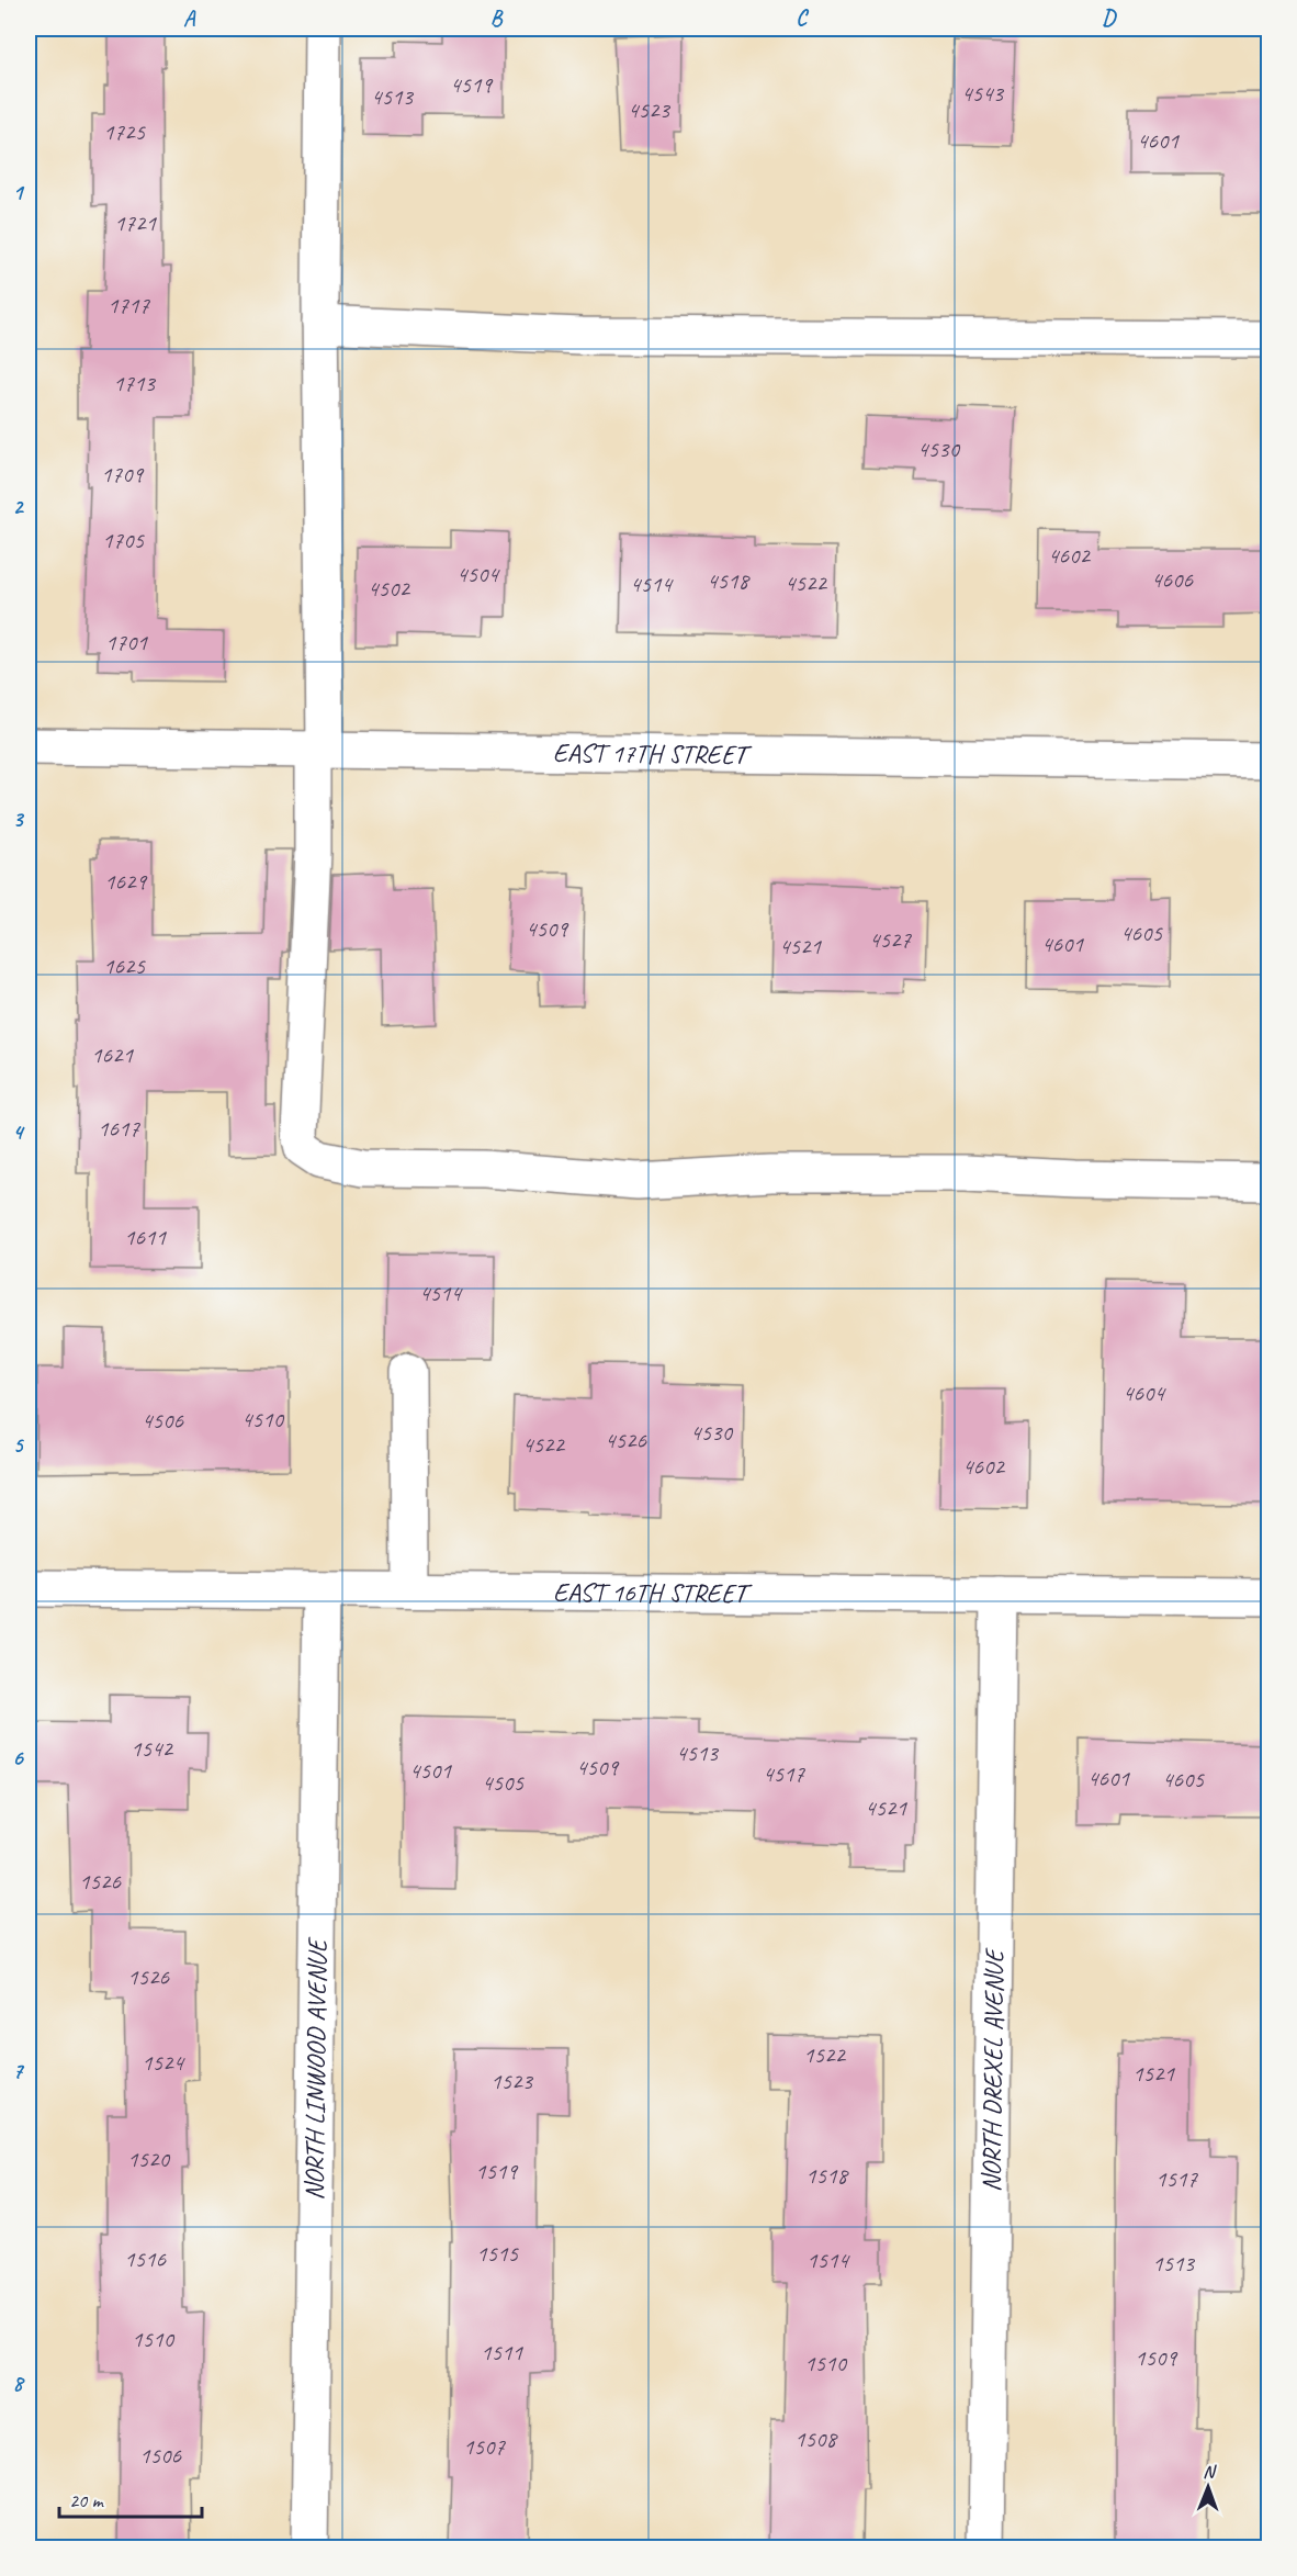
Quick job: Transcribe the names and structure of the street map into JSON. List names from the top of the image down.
{
  "streets": {
    "street": [
      "EAST 17TH STREET",
      "EAST 16TH STREET",
      "NORTH LINWOOD AVENUE",
      "NORTH DREXEL AVENUE"
    ]
  },
  "crossings": [
    ["EAST 16TH STREET", "NORTH LINWOOD AVENUE"],
    ["EAST 16TH STREET", "NORTH DREXEL AVENUE"]
  ],
  "house_numbers": [
    "4519",
    "4543",
    "4513",
    "4523",
    "1725",
    "4601",
    "1721",
    "1717",
    "1713",
    "4530",
    "1709",
    "1705",
    "4602",
    "4504",
    "4606",
    "4518",
    "4522",
    "4514",
    "4502",
    "1701",
    "1629",
    "4509",
    "4605",
    "4527",
    "4601",
    "4521",
    "1625",
    "1621",
    "1617",
    "1611",
    "4514",
    "4604",
    "4510",
    "4506",
    "4530",
    "4526",
    "4522",
    "4602",
    "1542",
    "4513",
    "4509",
    "4501",
    "4517",
    "4601",
    "4605",
    "4505",
    "4521",
    "1526",
    "1526",
    "1522",
    "1524",
    "1521",
    "1523",
    "1520",
    "1519",
    "1518",
    "1517",
    "1515",
    "1516",
    "1514",
    "1513",
    "1510",
    "1511",
    "1509",
    "1510",
    "1508",
    "1507",
    "1506"
  ],
  "scale_bar": "20 m",
  "north": "top",
  "grid": {
    "columns": [
      "A",
      "B",
      "C",
      "D"
    ],
    "rows": [
      "1",
      "2",
      "3",
      "4",
      "5",
      "6",
      "7",
      "8"
    ]
  }
}
